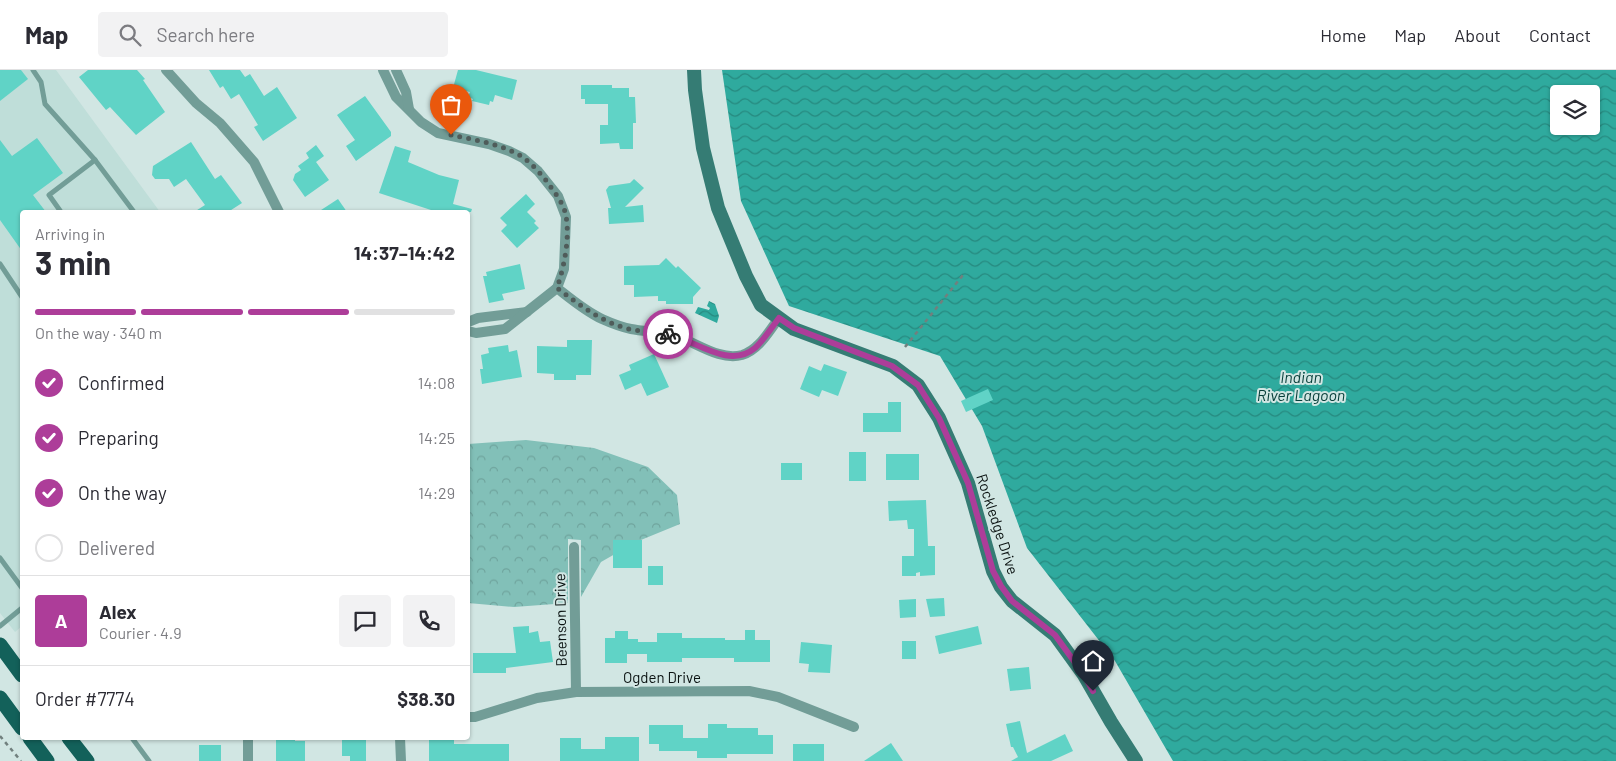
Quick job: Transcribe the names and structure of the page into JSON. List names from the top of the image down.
{
  "streets": {
    "street": ["Rockledge Drive", "Beenson Drive", "Ogden Drive"]
  },
  "crossings": [
    ["Beenson Drive", "Ogden Drive"]
  ],
  "water": ["Indian River Lagoon"],
  "page": {
    "header": "Map",
    "search": "Search here",
    "nav": [
      "Home",
      "Map",
      "About",
      "Contact"
    ],
    "heading": ["3 min", "Arriving in", "14:37–14:42"],
    "panel": [
      "Alex",
      "Courier · 4.9",
      "Order #7774",
      "$38.30"
    ],
    "bar": "On the way · 340 m",
    "list": [
      ["Confirmed", "14:08"],
      ["Preparing", "14:25"],
      ["On the way", "14:29"],
      "Delivered"
    ],
    "round": "A"
  }
}
